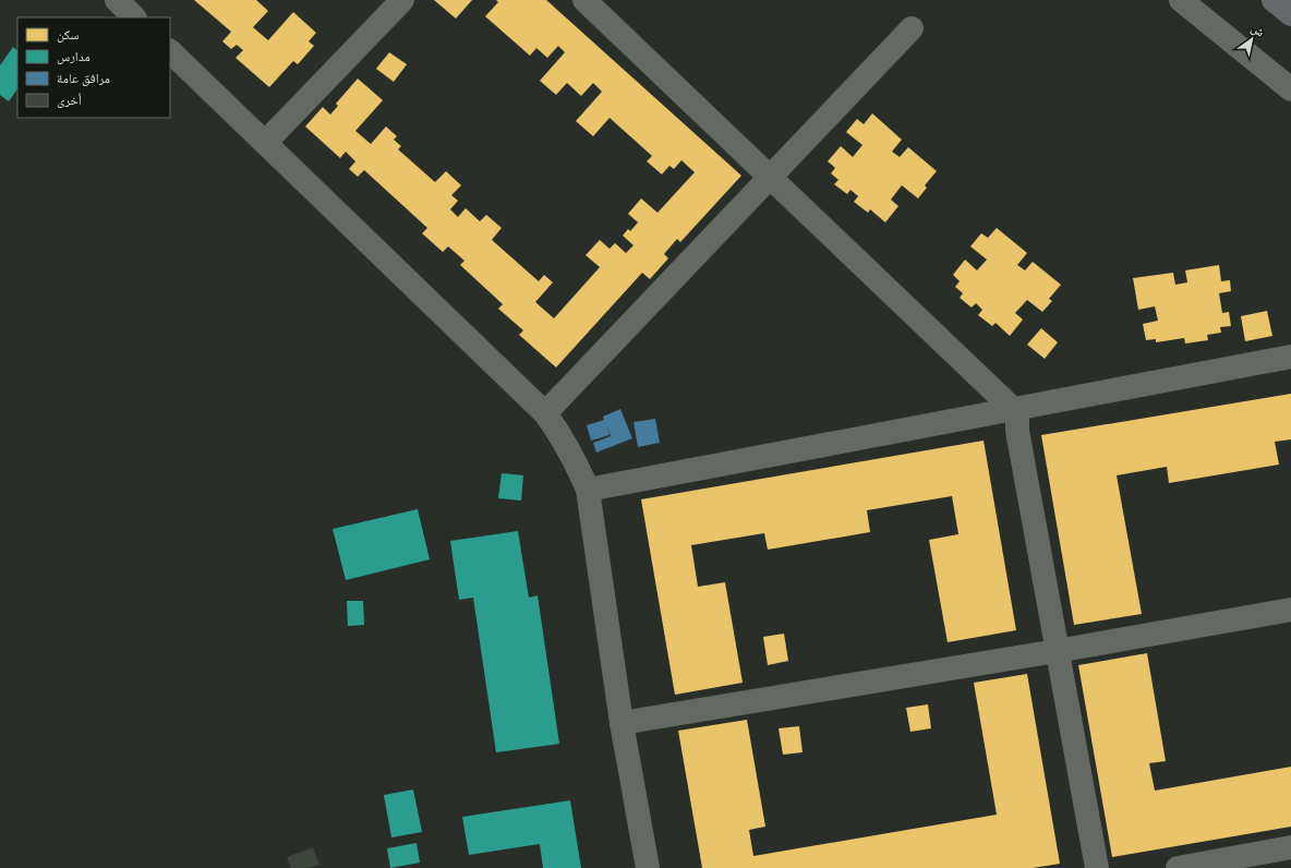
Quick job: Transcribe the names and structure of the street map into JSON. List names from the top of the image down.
{
  "legend": [
    "سكن",
    "مدارس",
    "مرافق عامة",
    "أخرى"
  ],
  "north": "top right"
}
